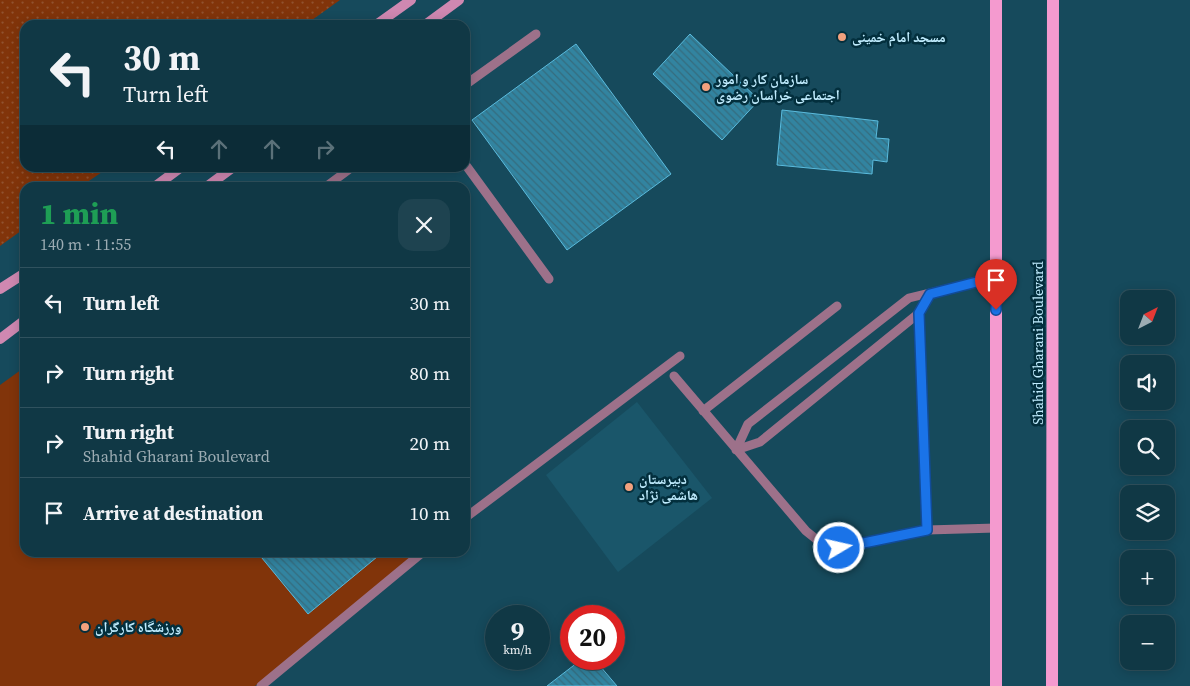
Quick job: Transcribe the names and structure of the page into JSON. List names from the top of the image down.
{
  "streets": {
    "main road": ["Shahid Gharani Boulevard"]
  },
  "places": [
    "مسجد امام خمینی",
    "سازمان کار و امور اجتماعی خراسان رضوی",
    "دبیرستان هاشمی نژاد",
    "ورزشگاه کارگران"
  ],
  "north": "top right",
  "page": {
    "turn": ["30 m", "Turn left"],
    "heading": ["1 min", "140 m · 11:55"],
    "list": [
      {
        "name": "Turn left",
        "value": "30 m"
      },
      {
        "name": "Turn right",
        "value": "80 m"
      },
      {
        "name": "Turn right",
        "note": "Shahid Gharani Boulevard",
        "value": "20 m"
      },
      {
        "name": "Arrive at destination",
        "value": "10 m"
      }
    ],
    "map_buttons": ["+", "−"],
    "speed": "9 km/h",
    "limit": "20"
  }
}
